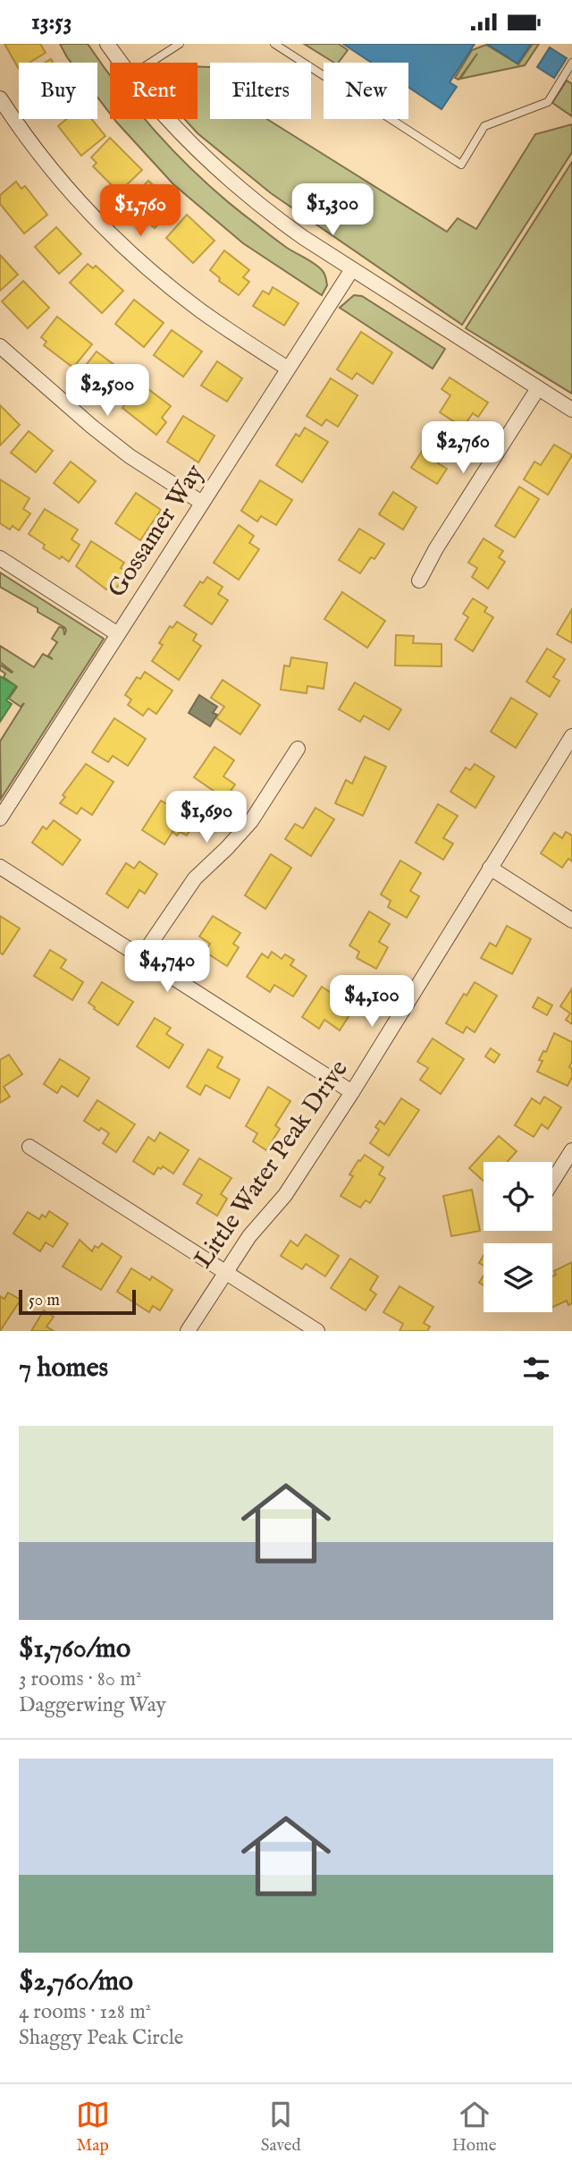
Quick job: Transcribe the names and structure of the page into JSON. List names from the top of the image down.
{
  "streets": {
    "street": ["Gossamer Way", "Little Water Peak Drive"]
  },
  "scale_bar": "50 m",
  "page": {
    "status": "13:53",
    "chip": [
      "Buy",
      "Rent",
      "Filters",
      "New"
    ],
    "price": [
      "$1,300",
      "$1,760",
      "$2,500",
      "$2,760",
      "$1,690",
      "$4,740",
      "$4,100"
    ],
    "scale": "50 m",
    "heading": "7 homes",
    "list": [
      {
        "name": "$1,760/mo",
        "note": "3 rooms · 80 m² · Daggerwing Way"
      },
      {
        "name": "$2,760/mo",
        "note": "4 rooms · 128 m² · Shaggy Peak Circle"
      }
    ],
    "tabs": ["Map", "Saved", "Home"]
  }
}
